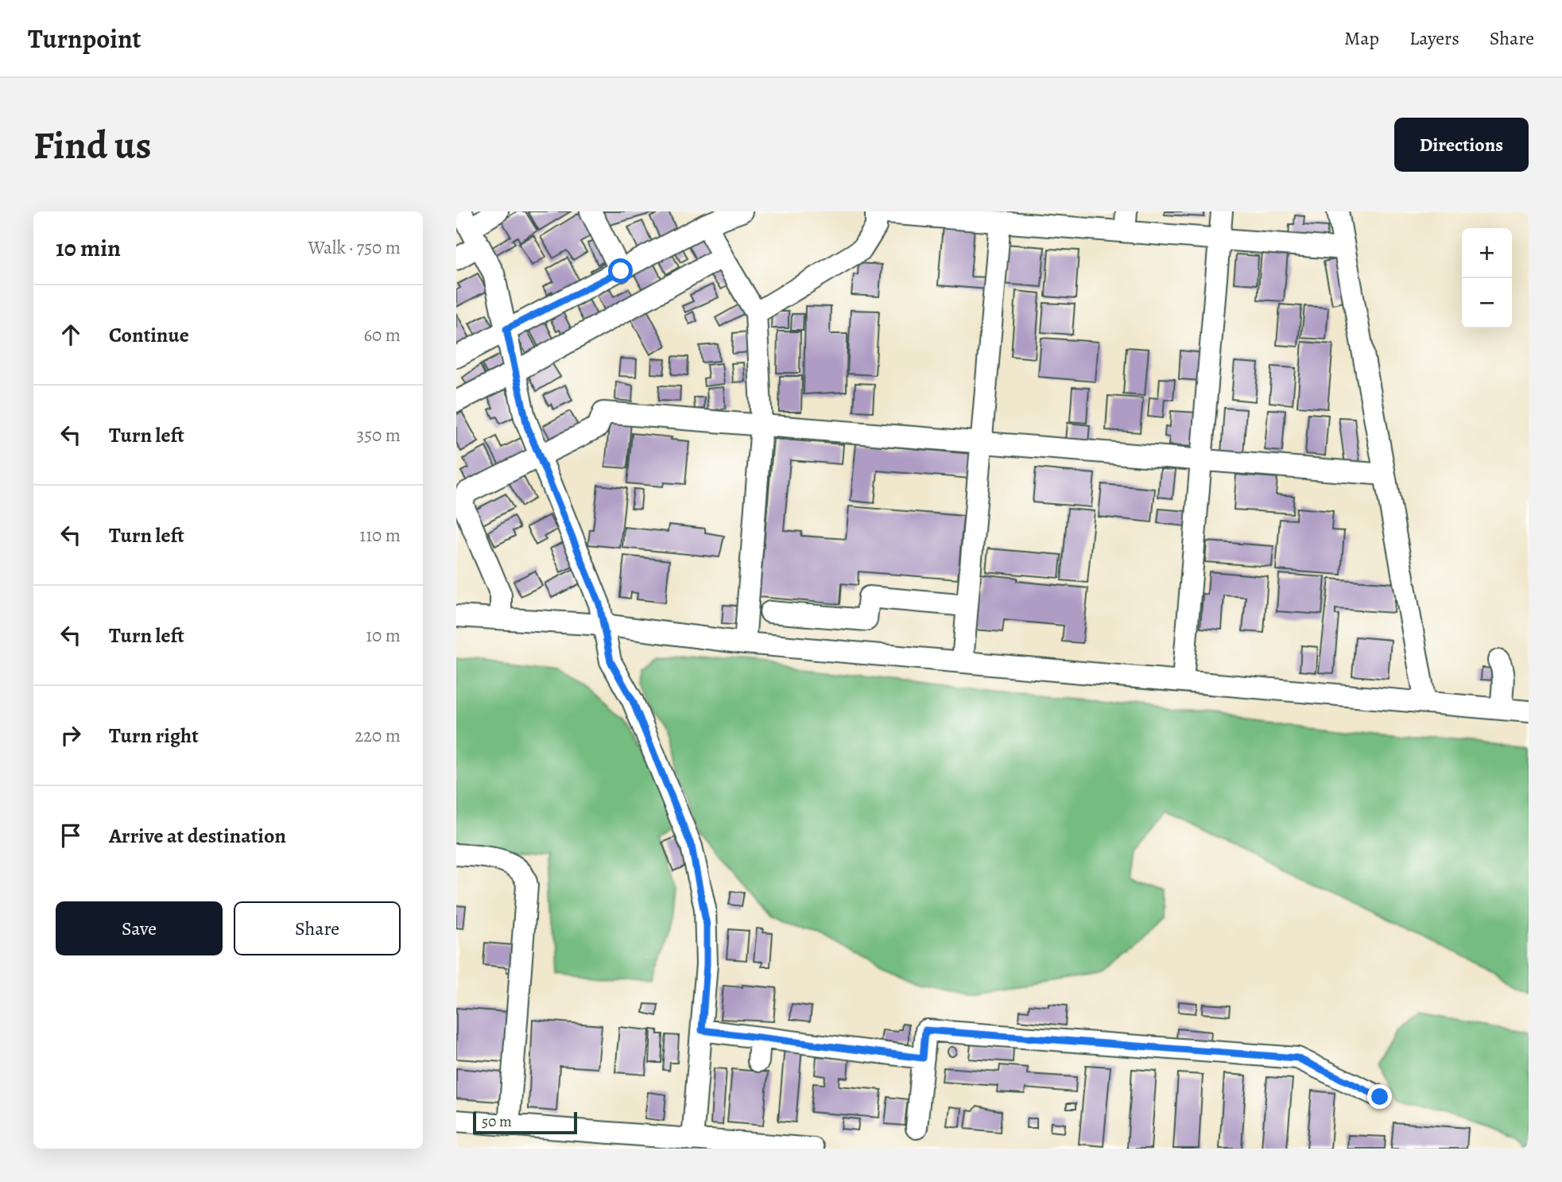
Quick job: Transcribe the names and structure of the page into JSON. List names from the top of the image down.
{
  "scale_bar": "50 m",
  "page": {
    "header": "Turnpoint",
    "nav": ["Map", "Layers", "Share"],
    "buttons": [
      "Directions",
      ["Save", "Share"]
    ],
    "title": "Find us",
    "heading": ["10 min", "Walk · 750 m"],
    "map_buttons": ["+", "−"],
    "list": [
      ["Continue", "60 m"],
      ["Turn left", "350 m"],
      ["Turn left", "110 m"],
      ["Turn left", "10 m"],
      ["Turn right", "220 m"],
      "Arrive at destination"
    ],
    "scale": "50 m"
  }
}
